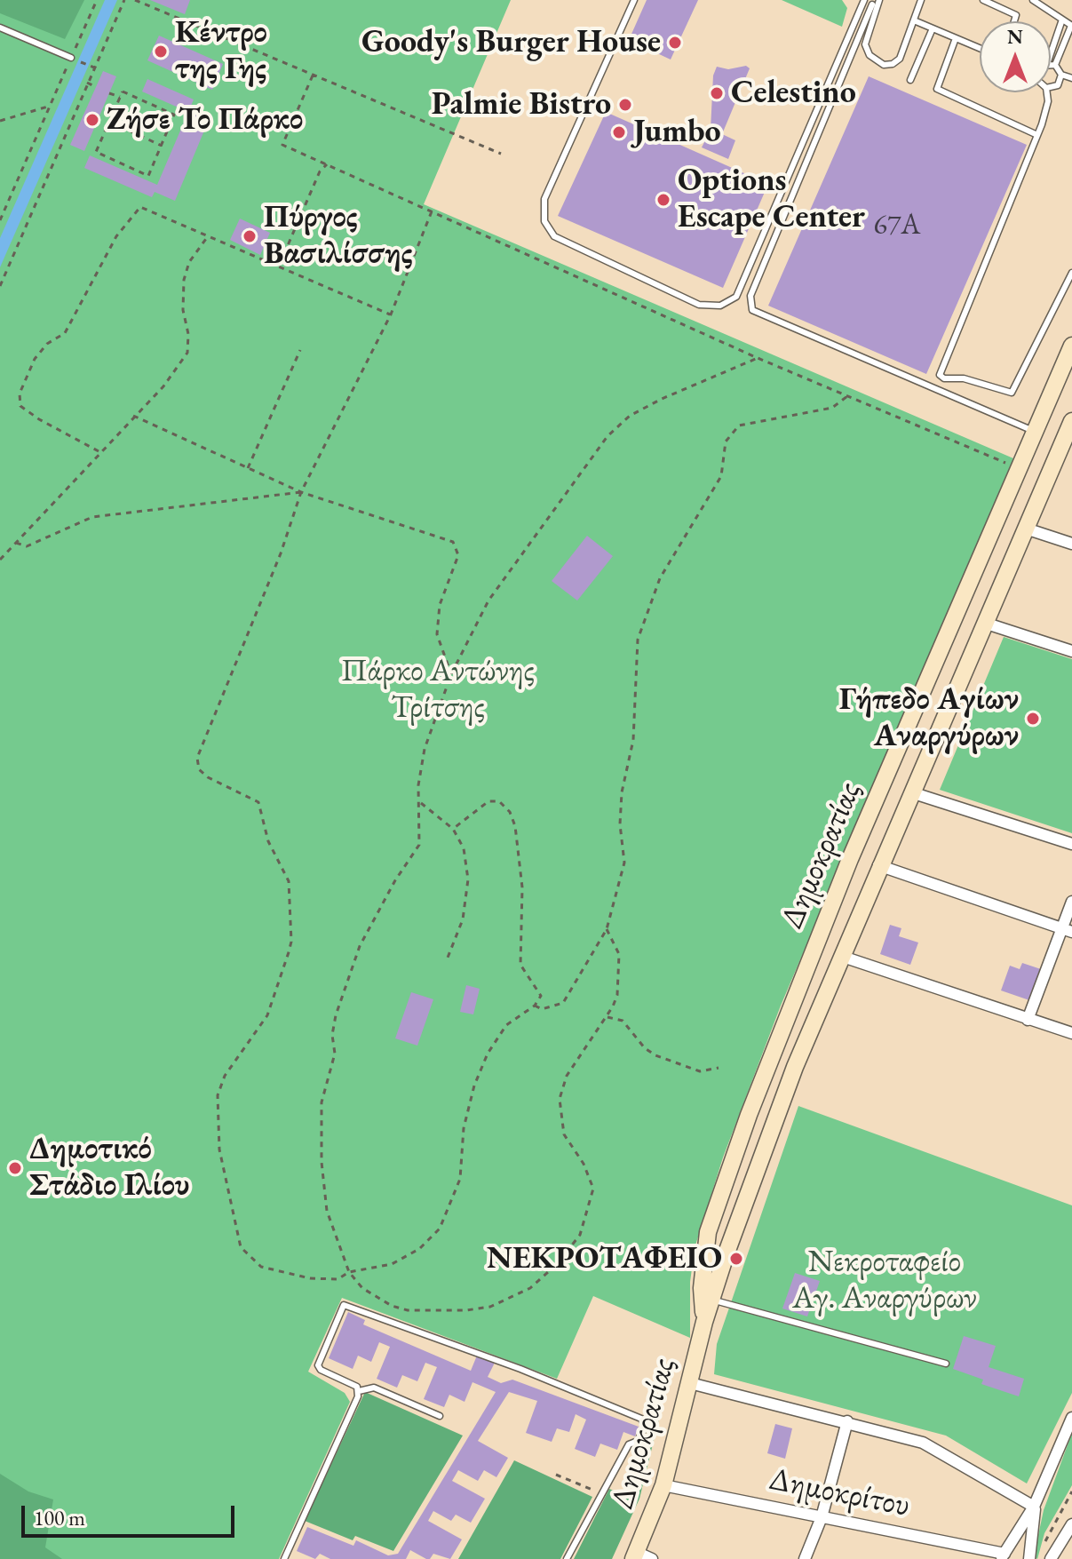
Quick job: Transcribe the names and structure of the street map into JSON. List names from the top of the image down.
{
  "streets": {
    "main road": ["Δημοκρατίας"],
    "street": ["Δημοκρίτου"]
  },
  "crossings": [
    ["Δημοκρατίας", "Δημοκρίτου"]
  ],
  "parks": ["Πάρκο Αντώνης Τρίτσης", "Νεκροταφείο Αγ. Αναργύρων"],
  "places": [
    "Goody's Burger House",
    "Κέντρο της Γης",
    "Celestino",
    "Palmie Bistro",
    "Ζήσε Το Πάρκο",
    "Jumbo",
    "Options Escape Center",
    "Πύργος Βασιλίσσης",
    "Γήπεδο Αγίων Αναργύρων",
    "Δημοτικό Στάδιο Ιλίου",
    "ΝΕΚΡΟΤΑΦΕΙΟ"
  ],
  "house_numbers": ["67Α"],
  "scale_bar": "100 m",
  "north": "top"
}
